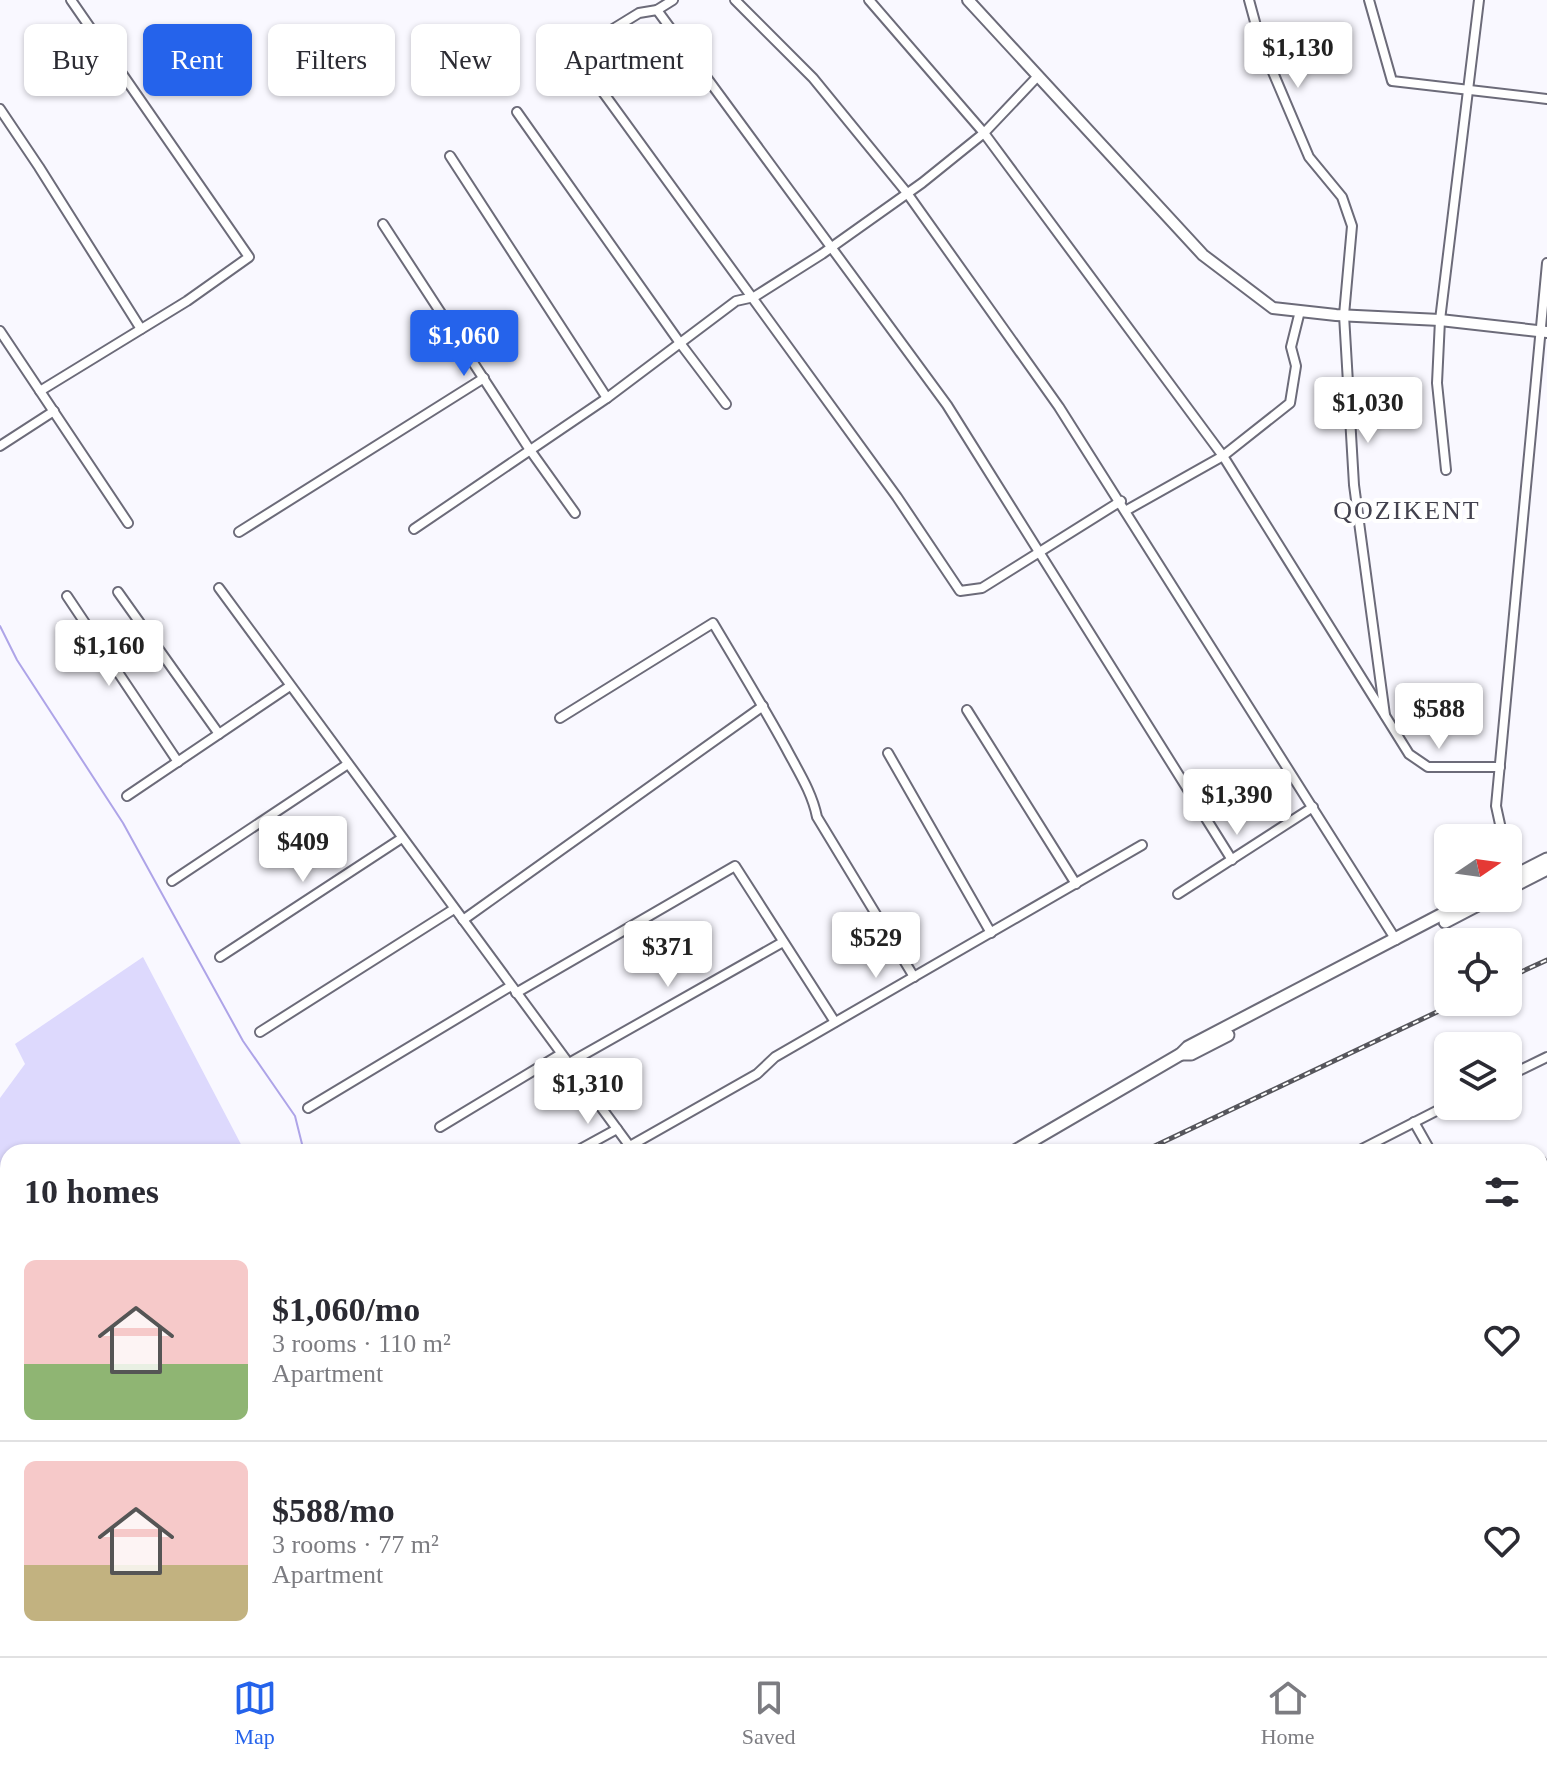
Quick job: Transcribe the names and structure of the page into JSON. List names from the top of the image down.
{
  "districts": ["QOZIKENT"],
  "north": "right",
  "page": {
    "price": [
      "$1,130",
      "$1,060",
      "$1,030",
      "$1,160",
      "$588",
      "$1,390",
      "$409",
      "$529",
      "$371",
      "$1,310"
    ],
    "chip": [
      "Buy",
      "Rent",
      "Filters",
      "New",
      "Apartment"
    ],
    "heading": "10 homes",
    "list": [
      {
        "name": "$1,060/mo",
        "note": "3 rooms · 110 m² · Apartment"
      },
      {
        "name": "$588/mo",
        "note": "3 rooms · 77 m² · Apartment"
      }
    ],
    "tabs": ["Map", "Saved", "Home"]
  }
}
